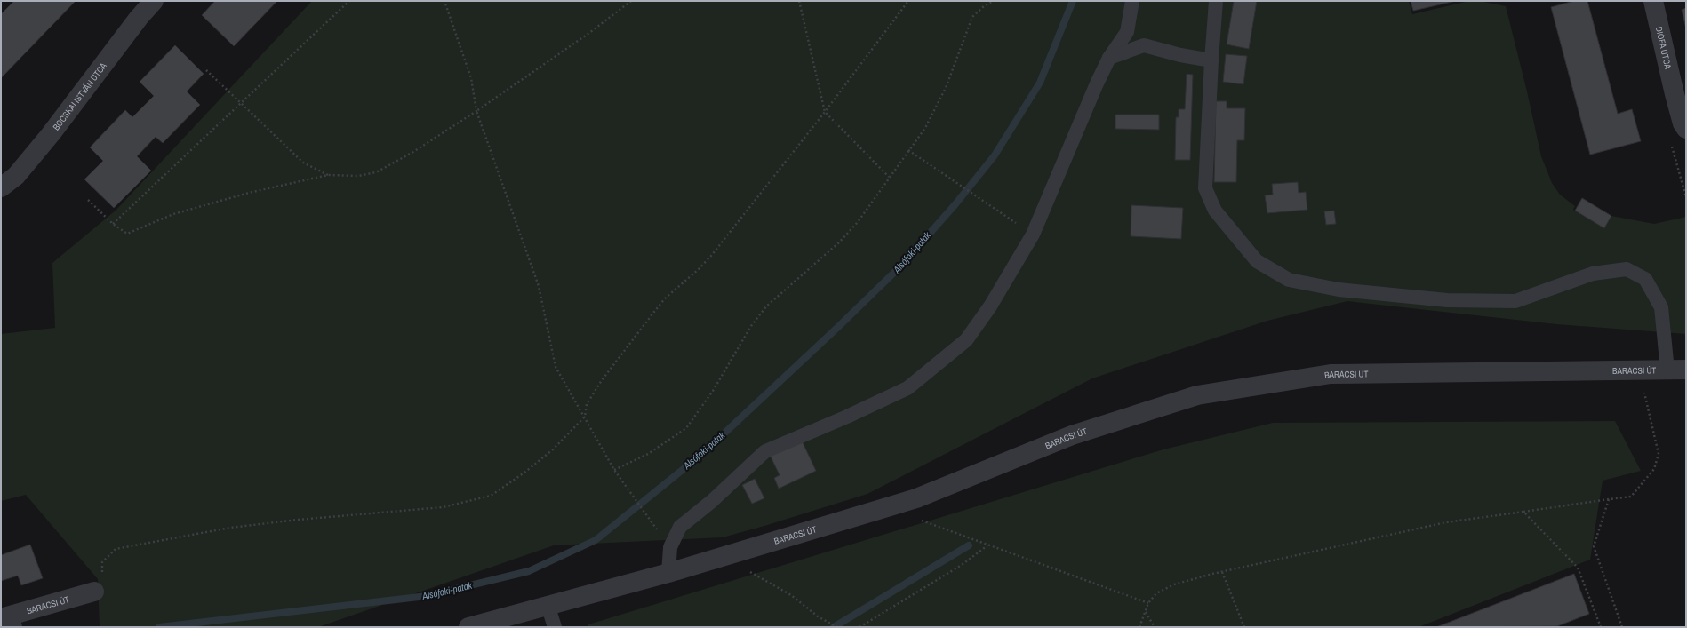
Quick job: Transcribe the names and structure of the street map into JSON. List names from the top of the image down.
{
  "streets": {
    "street": ["DIÓFA UTCA", "BOCSKAI ISTVÁN UTCA", "BARACSI ÚT"]
  },
  "water": ["Alsófoki-patak"]
}
